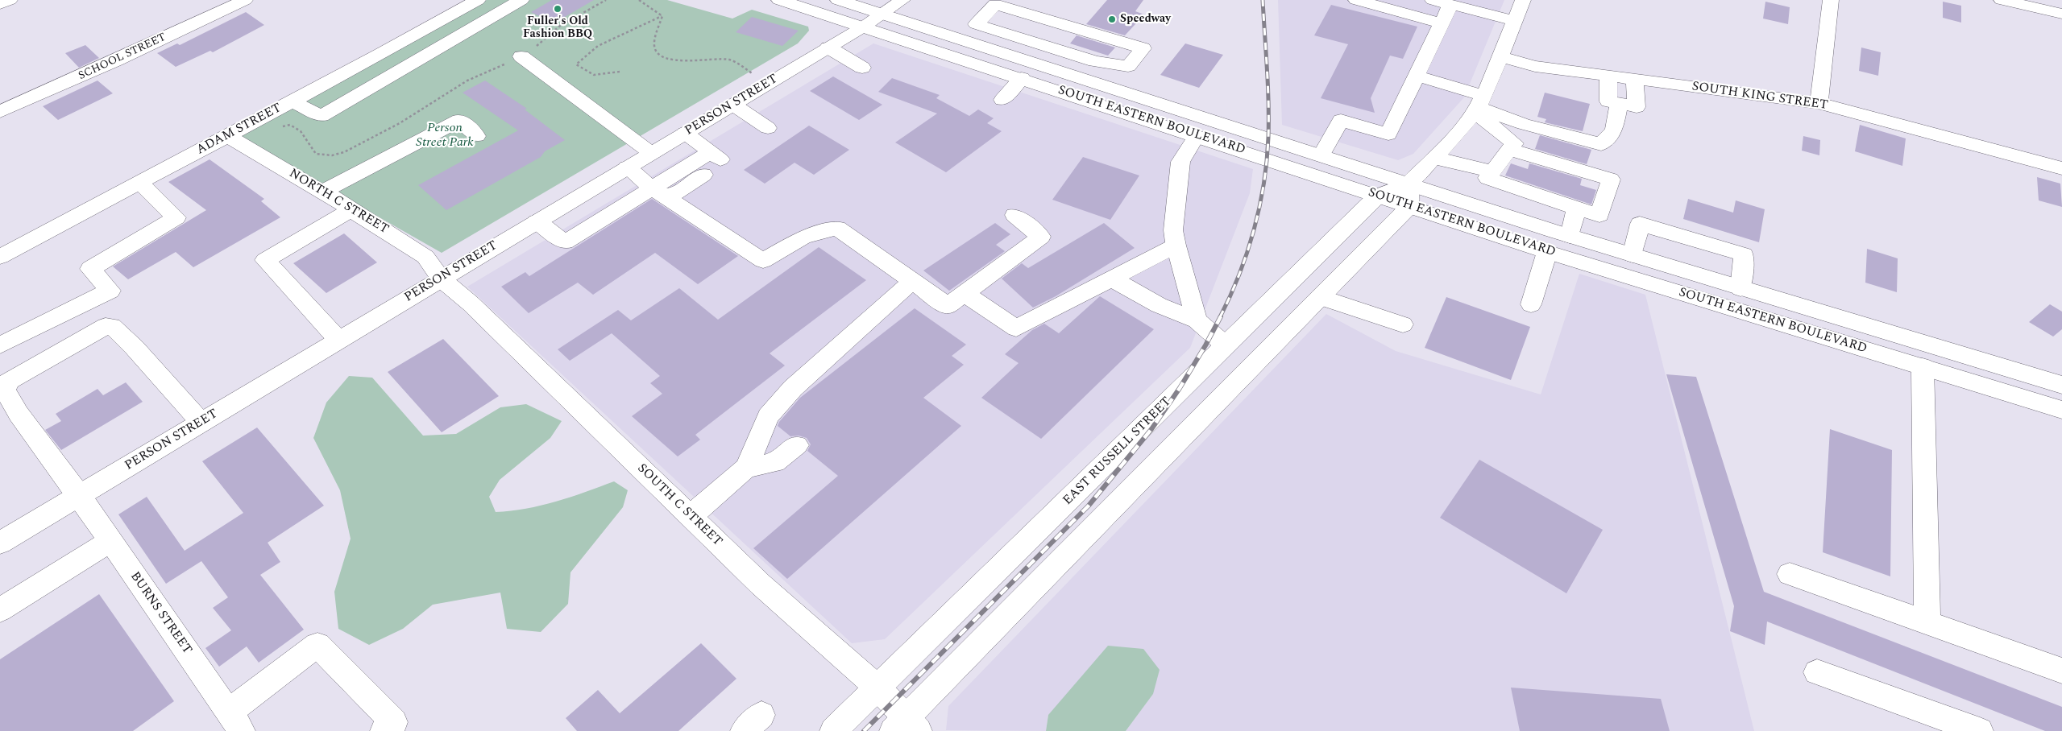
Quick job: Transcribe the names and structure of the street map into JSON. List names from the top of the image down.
{
  "streets": {
    "main road": [
      "SCHOOL STREET",
      "SOUTH KING STREET",
      "PERSON STREET",
      "SOUTH EASTERN BOULEVARD",
      "ADAM STREET",
      "NORTH C STREET",
      "EAST RUSSELL STREET",
      "SOUTH C STREET",
      "BURNS STREET"
    ]
  },
  "crossings": [
    ["SOUTH KING STREET", "EAST RUSSELL STREET"],
    ["PERSON STREET", "SOUTH EASTERN BOULEVARD"],
    ["PERSON STREET", "NORTH C STREET"],
    ["PERSON STREET", "SOUTH C STREET"],
    ["PERSON STREET", "BURNS STREET"],
    ["SOUTH EASTERN BOULEVARD", "EAST RUSSELL STREET"],
    ["ADAM STREET", "NORTH C STREET"],
    ["NORTH C STREET", "SOUTH C STREET"],
    ["EAST RUSSELL STREET", "SOUTH C STREET"]
  ],
  "parks": ["Person Street Park"],
  "places": ["Fuller's Old Fashion BBQ", "Speedway"]
}
